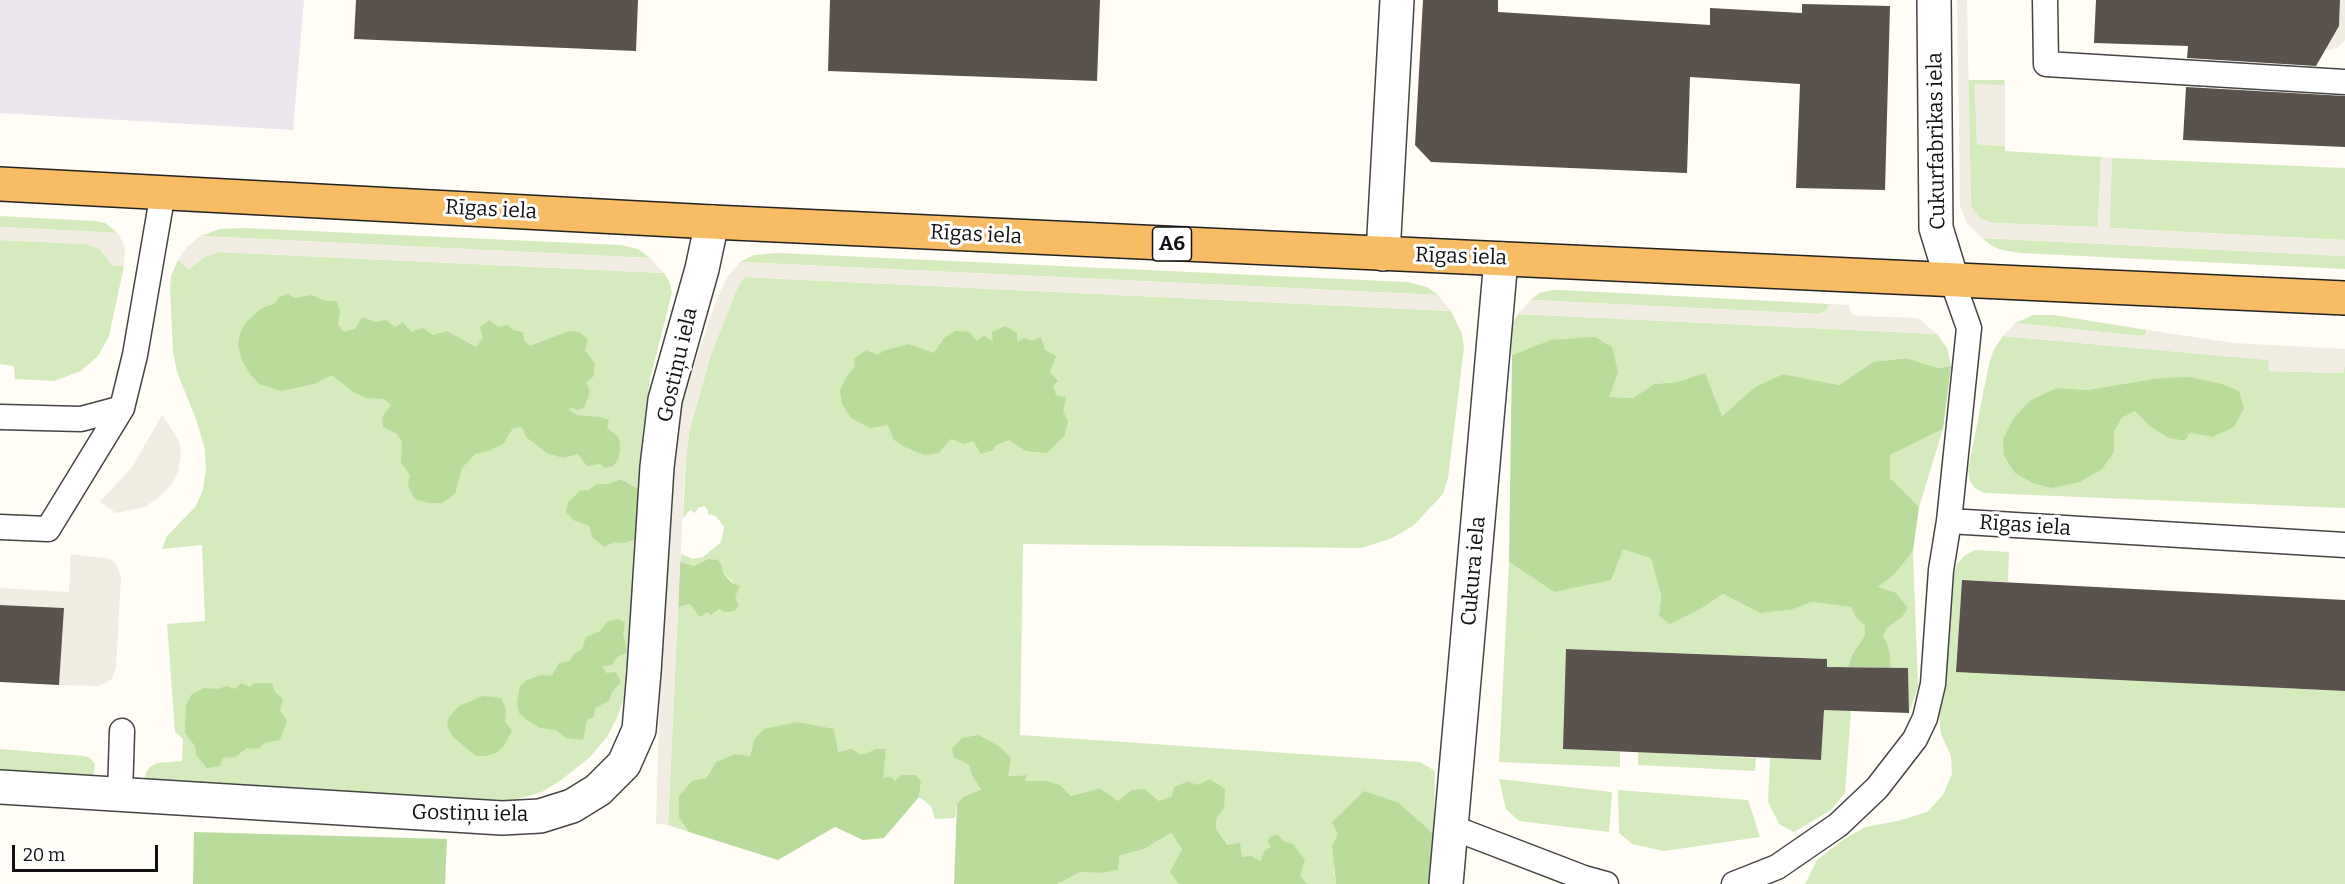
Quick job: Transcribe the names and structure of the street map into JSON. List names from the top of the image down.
{
  "streets": {
    "highway": ["Rīgas iela", "A6"],
    "street": ["Cukurfabrikas iela", "Gostiņu iela", "Cukura iela"]
  },
  "crossings": [
    ["Cukurfabrikas iela", "Rīgas iela"],
    ["Rīgas iela", "Gostiņu iela"],
    ["Rīgas iela", "Cukura iela"]
  ],
  "scale_bar": "20 m"
}
